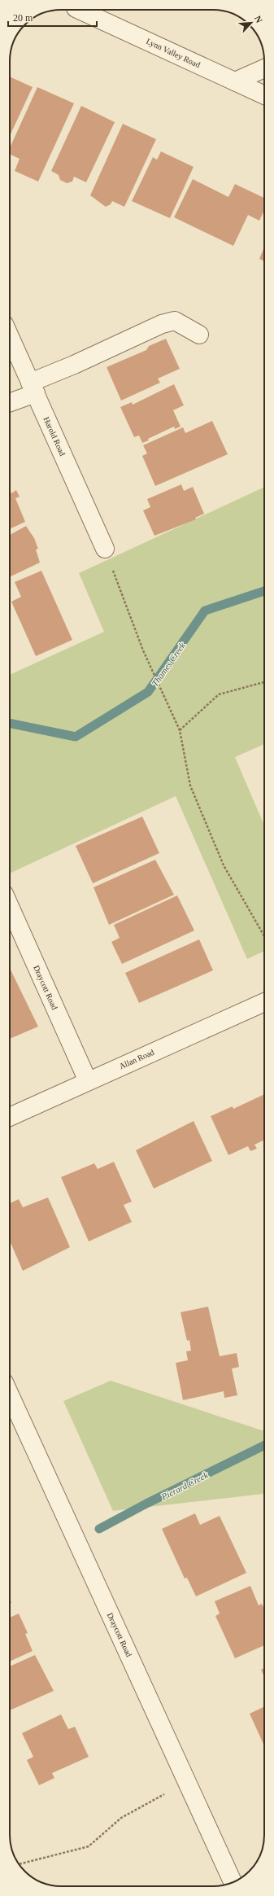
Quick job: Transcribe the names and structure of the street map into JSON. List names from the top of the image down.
{
  "streets": {
    "street": [
      "Lynn Valley Road",
      "Harold Road",
      "Draycott Road",
      "Allan Road"
    ]
  },
  "crossings": [
    ["Draycott Road", "Allan Road"]
  ],
  "water": ["Thames Creek", "Pierard Creek"],
  "scale_bar": "20 m",
  "north": "top right"
}
